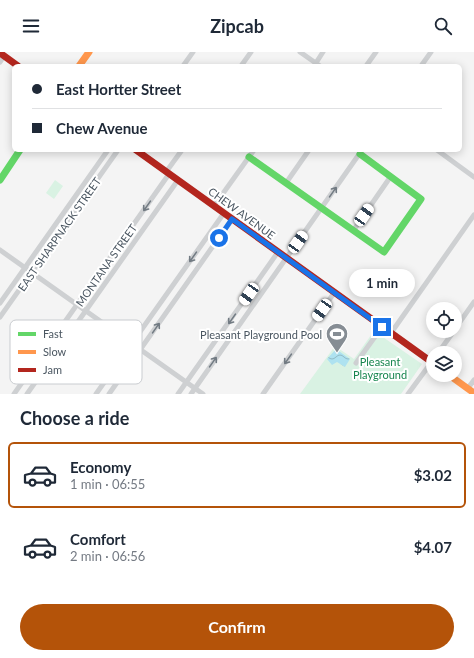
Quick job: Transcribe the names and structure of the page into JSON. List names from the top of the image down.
{
  "streets": {
    "street": ["CHEW AVENUE", "EAST SHARPNACK STREET", "MONTANA STREET"]
  },
  "crossings": [
    ["CHEW AVENUE", "MONTANA STREET"]
  ],
  "parks": ["Pleasant Playground"],
  "places": {
    "sports": ["Pleasant Playground Pool"]
  },
  "legend": ["Fast", "Slow", "Jam"],
  "page": {
    "header": "Zipcab",
    "banner": ["East Hortter Street", "Chew Avenue"],
    "bubble": "1 min",
    "heading": "Choose a ride",
    "list": [
      {
        "name": "Economy",
        "note": "1 min · 06:55",
        "value": "$3.02"
      },
      {
        "name": "Comfort",
        "note": "2 min · 06:56",
        "value": "$4.07"
      }
    ],
    "buttons": "Confirm"
  }
}
